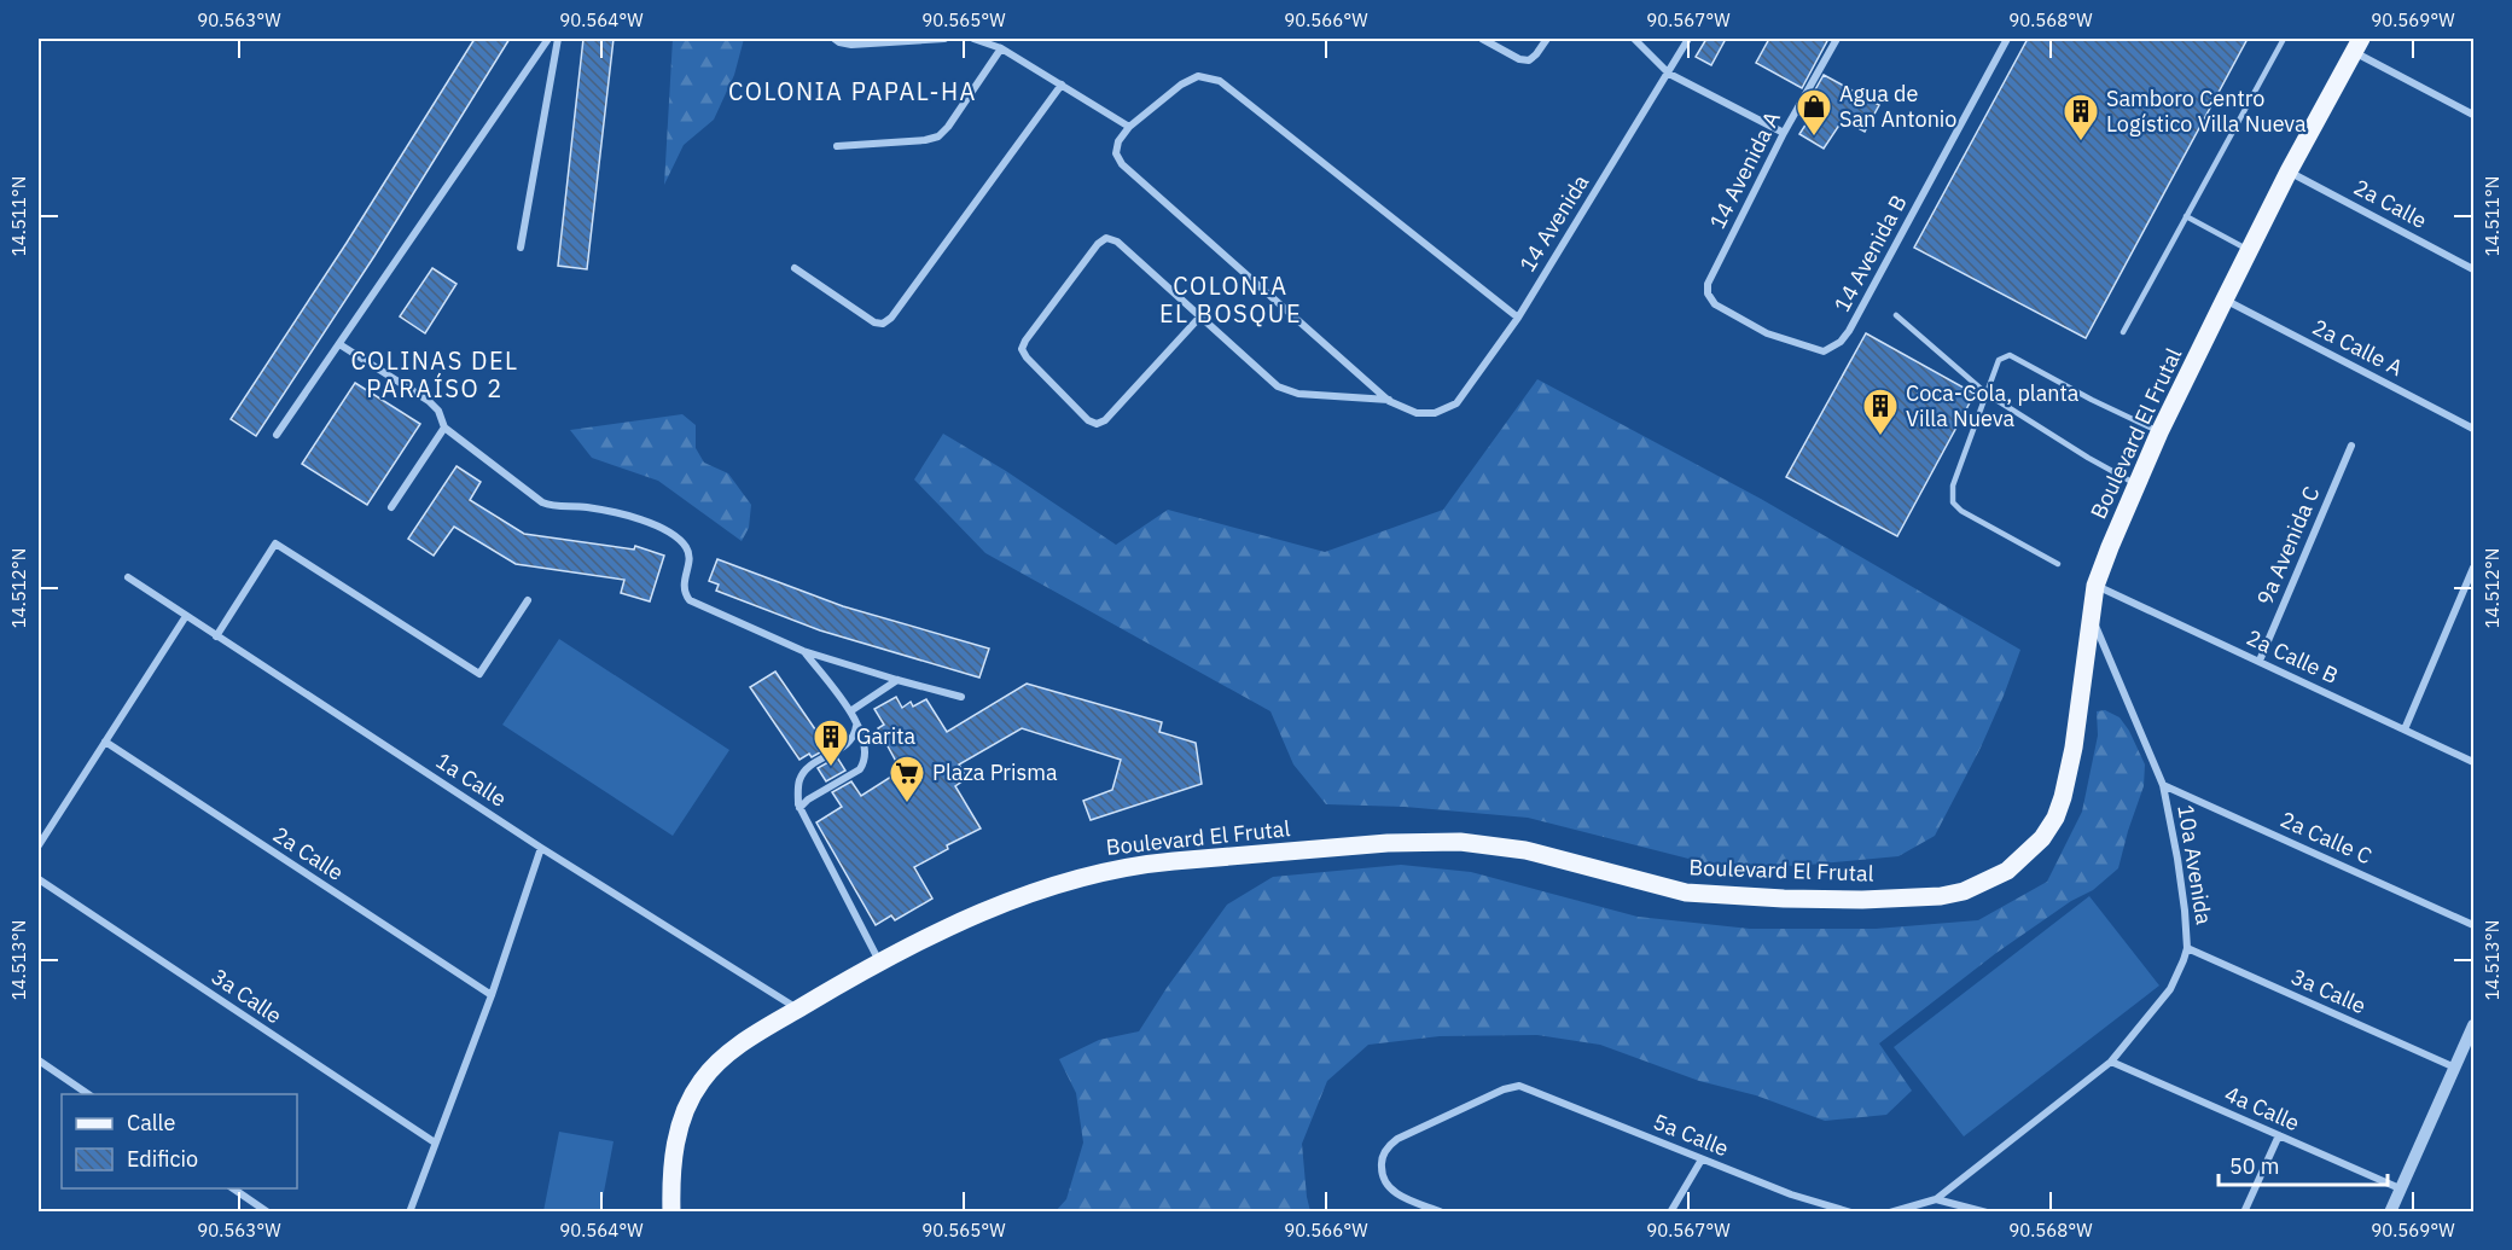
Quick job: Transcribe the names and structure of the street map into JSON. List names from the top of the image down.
{
  "streets": {
    "main road": ["Boulevard El Frutal"],
    "street": [
      "14 Avenida A",
      "2a Calle",
      "14 Avenida",
      "14 Avenida B",
      "2a Calle A",
      "9a Avenida C",
      "2a Calle B",
      "1a Calle",
      "2a Calle C",
      "10a Avenida",
      "3a Calle",
      "4a Calle",
      "5a Calle"
    ]
  },
  "crossings": [
    ["14 Avenida A", "14 Avenida B"],
    ["2a Calle", "Boulevard El Frutal"],
    ["2a Calle A", "Boulevard El Frutal"],
    ["Boulevard El Frutal", "2a Calle B"],
    ["Boulevard El Frutal", "1a Calle"],
    ["Boulevard El Frutal", "10a Avenida"],
    ["9a Avenida C", "2a Calle B"],
    ["2a Calle C", "10a Avenida"],
    ["10a Avenida", "3a Calle"],
    ["10a Avenida", "4a Calle"]
  ],
  "districts": ["COLONIA PAPAL-HA", "COLONIA EL BOSQUE", "COLINAS DEL PARAÍSO 2"],
  "places": {
    "shop": ["Agua de San Antonio"],
    "building": ["Samboro Centro Logístico Villa Nueva", "Coca-Cola, planta Villa Nueva", "Garita"],
    "supermarket": ["Plaza Prisma"]
  },
  "legend": ["Calle", "Edificio"],
  "scale_bar": "50 m",
  "coordinates": [
    "90.563°W",
    "90.564°W",
    "90.565°W",
    "90.566°W",
    "90.567°W",
    "90.568°W",
    "90.569°W",
    "14.511°N",
    "14.512°N",
    "14.513°N"
  ]
}
